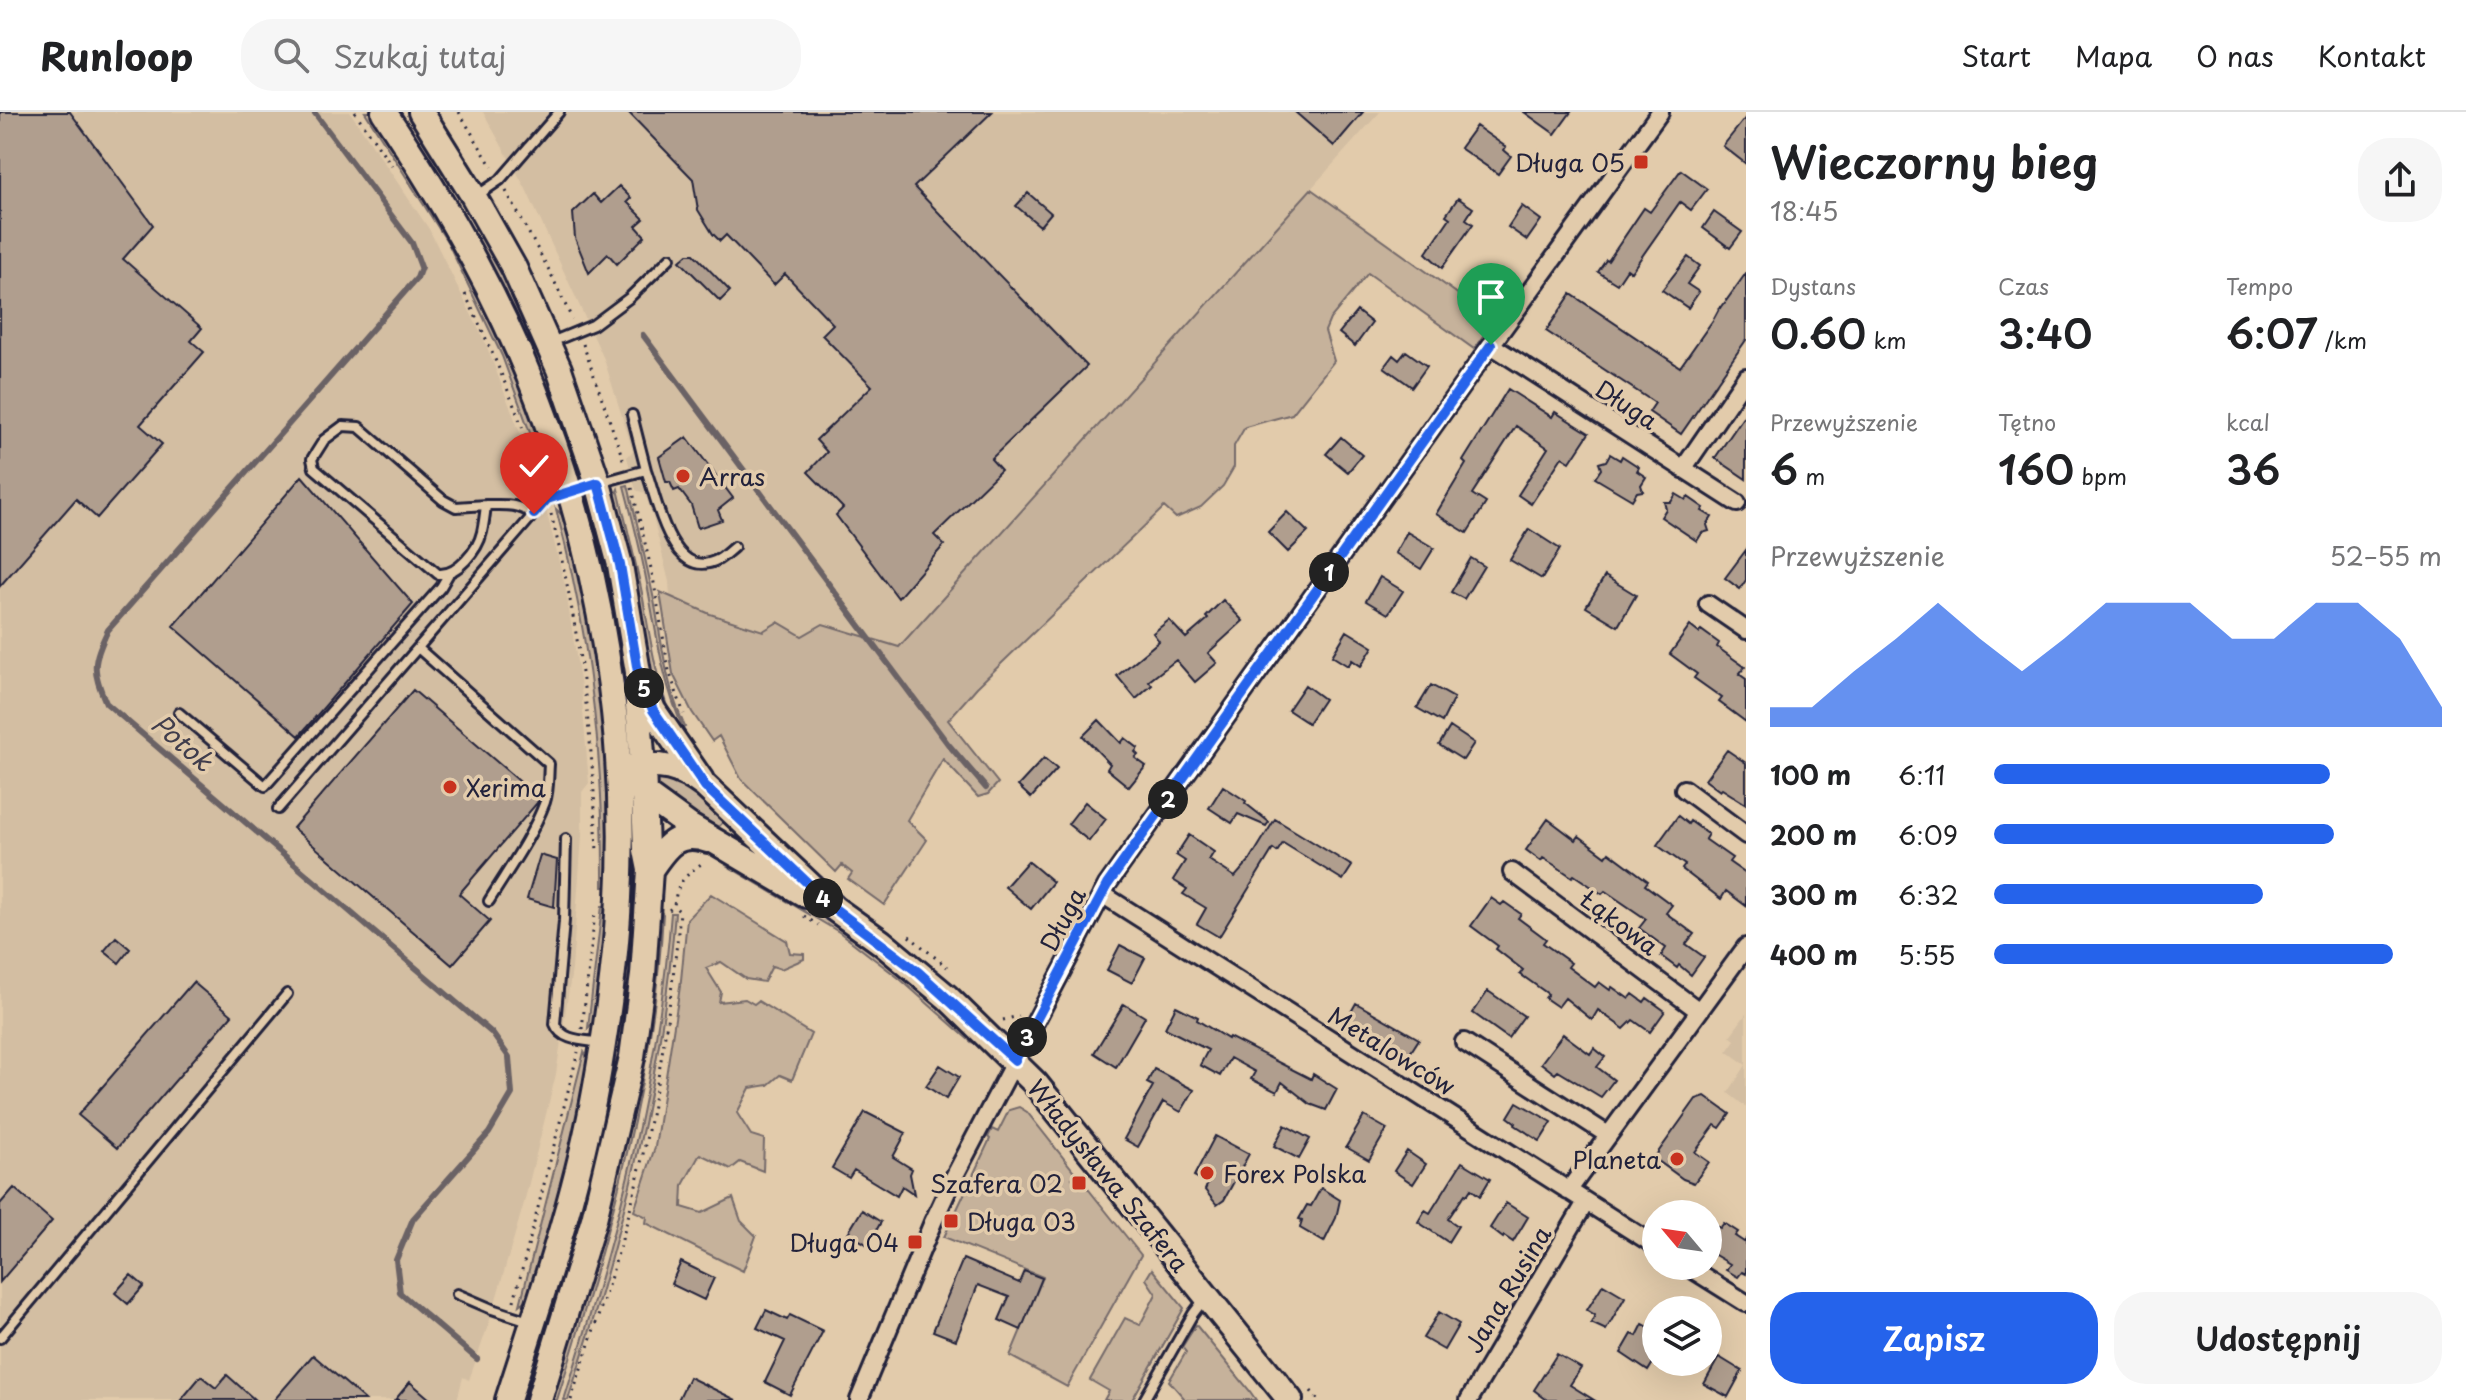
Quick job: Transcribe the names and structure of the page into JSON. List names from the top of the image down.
{
  "streets": {
    "street": [
      "Długa",
      "Łąkowa",
      "Metalowców",
      "Władysława Szafera",
      "Jana Rusina"
    ]
  },
  "crossings": [
    ["Długa", "Metalowców"],
    ["Długa", "Władysława Szafera"],
    ["Metalowców", "Jana Rusina"]
  ],
  "water": ["Potok"],
  "places": {
    "transit": [
      "Długa 05",
      "Szafera 02",
      "Długa 03",
      "Długa 04"
    ],
    "other": [
      "Arras",
      "Xerima",
      "Planeta",
      "Forex Polska"
    ]
  },
  "north": "top left",
  "page": {
    "header": "Runloop",
    "search": "Szukaj tutaj",
    "nav": [
      "Start",
      "Mapa",
      "O nas",
      "Kontakt"
    ],
    "heading": ["Wieczorny bieg", "18:45"],
    "stats": [
      ["Dystans", "0.60 km"],
      ["Czas", "3:40"],
      ["Tempo", "6:07 /km"],
      ["Przewyższenie", "6 m"],
      ["Tętno", "160 bpm"],
      ["kcal", "36"]
    ],
    "chart": ["Przewyższenie", "52–55 m"],
    "pins": [
      "1",
      "5",
      "2",
      "4",
      "3"
    ],
    "list": [
      {
        "name": "100 m",
        "note": "6:11"
      },
      {
        "name": "200 m",
        "note": "6:09"
      },
      {
        "name": "300 m",
        "note": "6:32"
      },
      {
        "name": "400 m",
        "note": "5:55"
      }
    ],
    "buttons": ["Zapisz", "Udostępnij"]
  }
}
